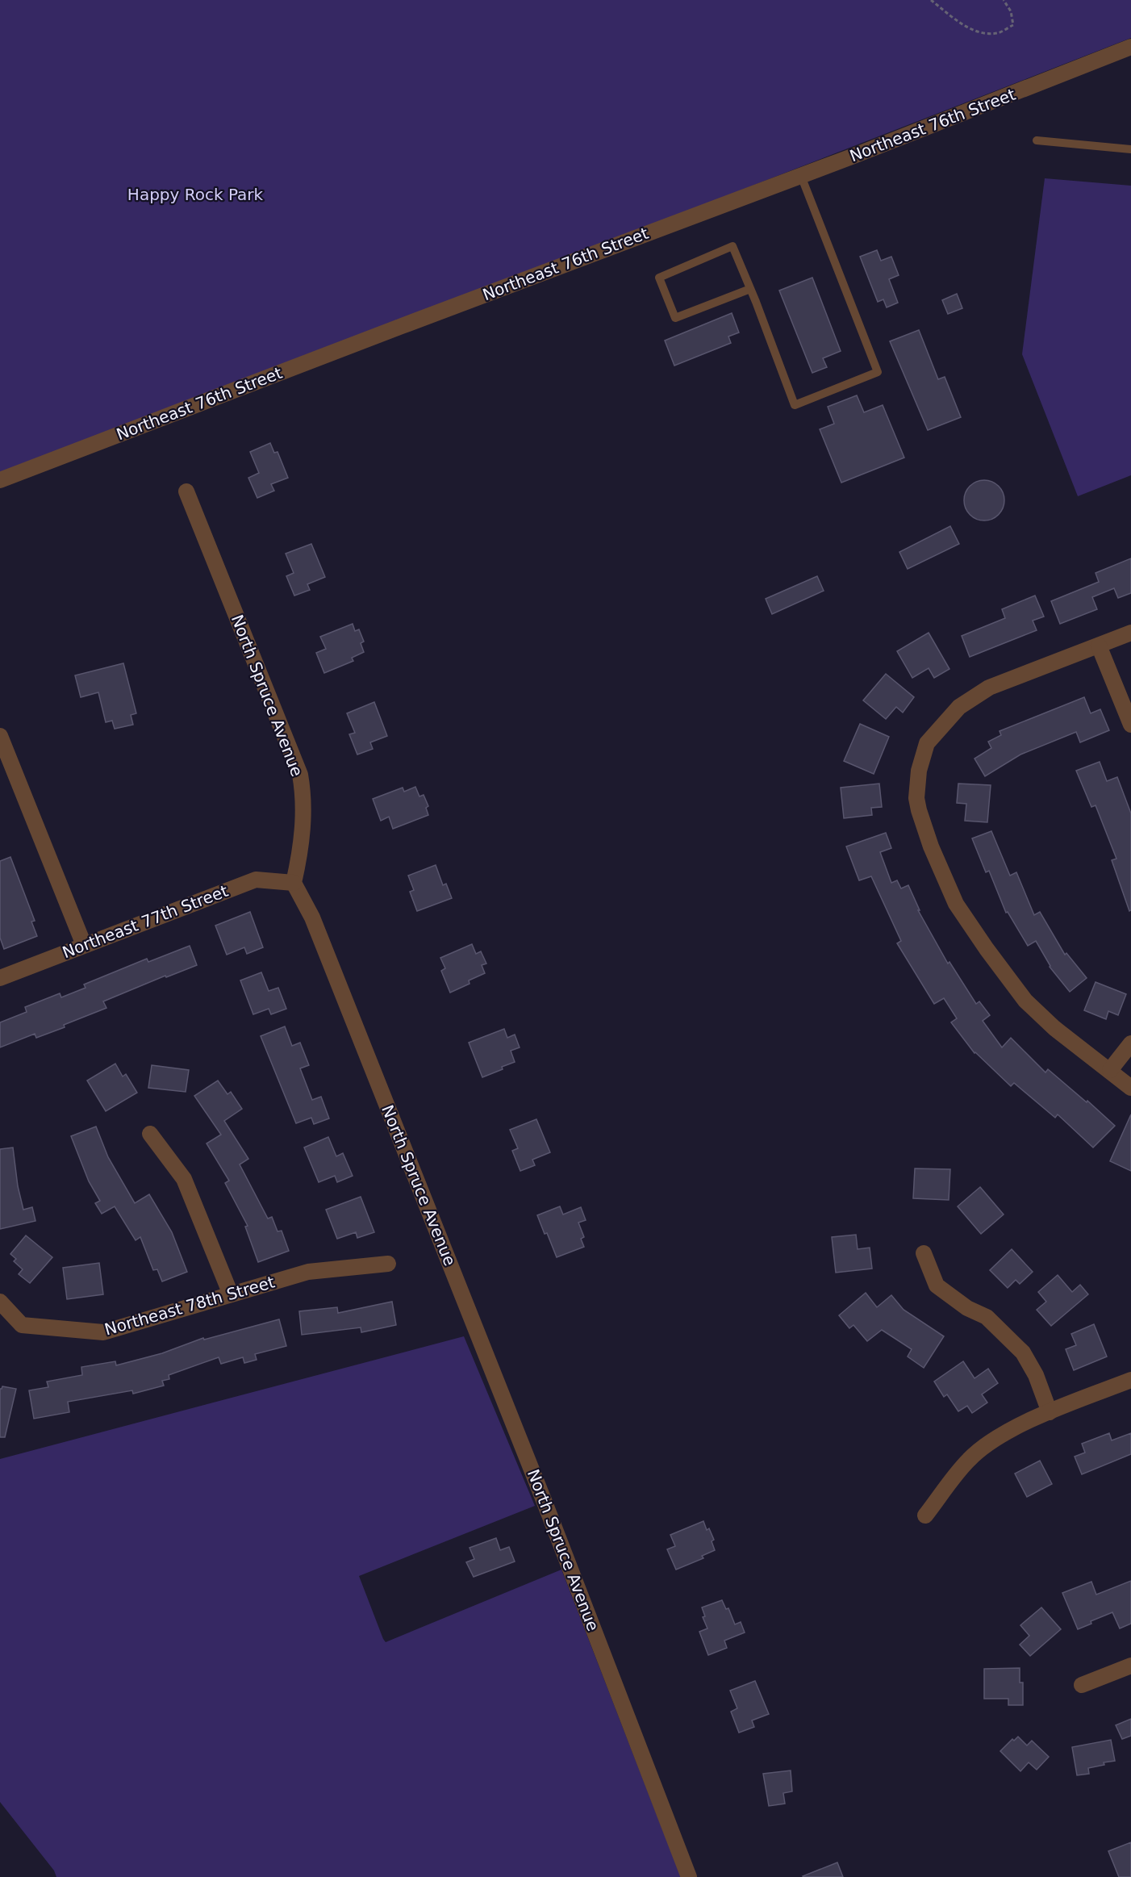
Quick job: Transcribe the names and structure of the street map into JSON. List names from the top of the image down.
{
  "streets": {
    "street": [
      "Northeast 76th Street",
      "North Spruce Avenue",
      "Northeast 77th Street",
      "Northeast 78th Street"
    ]
  },
  "crossings": [
    ["North Spruce Avenue", "Northeast 77th Street"]
  ],
  "parks": ["Happy Rock Park"]
}
